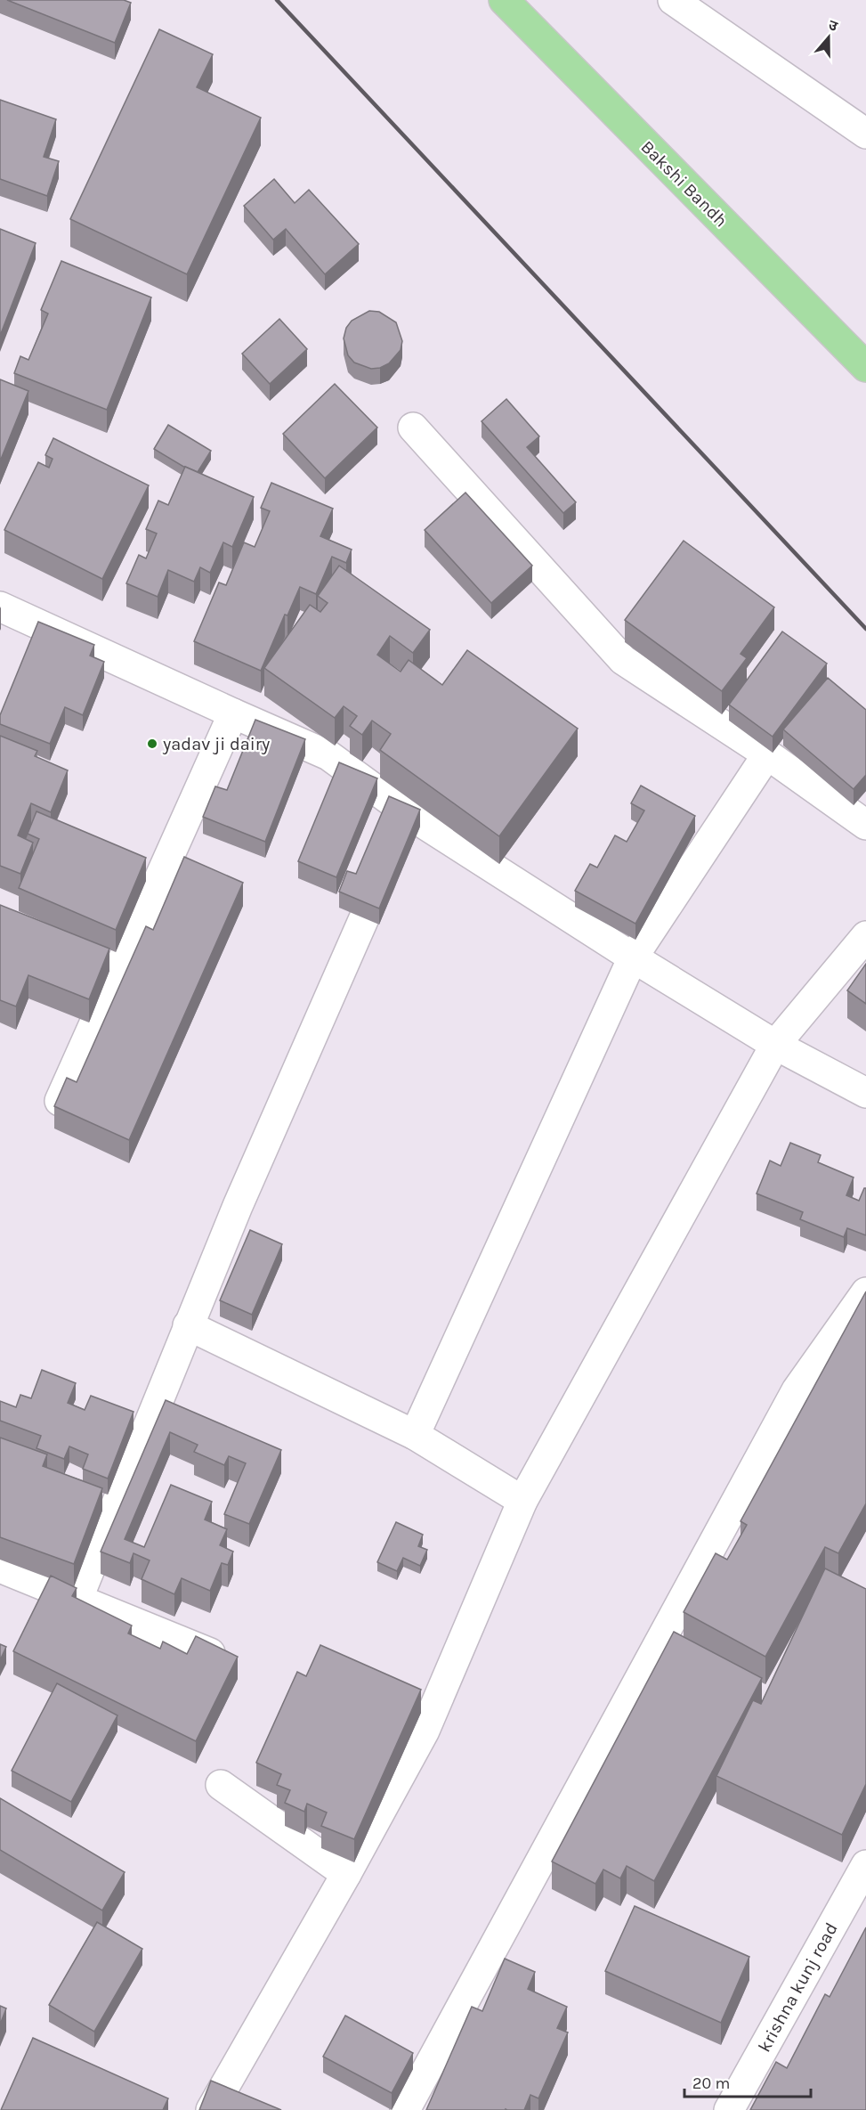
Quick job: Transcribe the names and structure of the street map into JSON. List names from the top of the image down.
{
  "streets": {
    "main road": ["Bakshi Bandh"],
    "street": ["krishna kunj road"]
  },
  "places": ["yadav ji dairy"],
  "scale_bar": "20 m",
  "north": "top"
}
